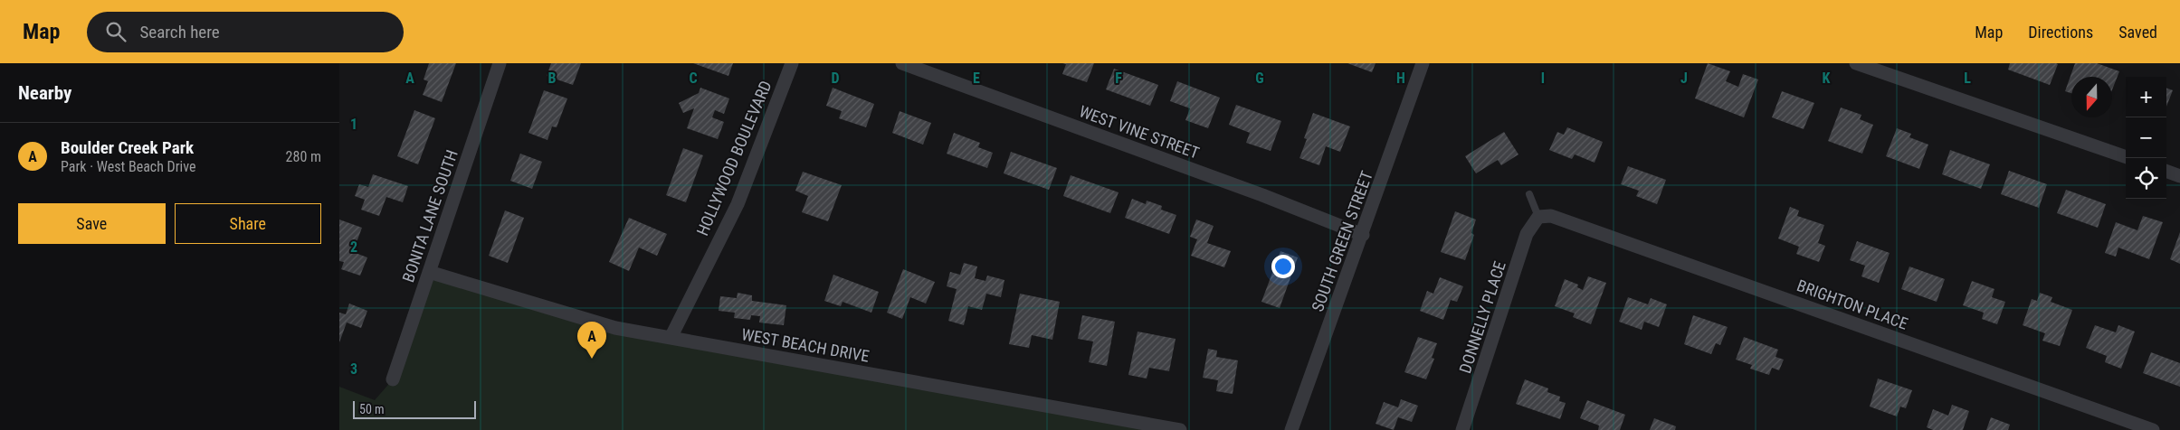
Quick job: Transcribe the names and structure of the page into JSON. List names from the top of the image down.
{
  "streets": {
    "street": [
      "WEST VINE STREET",
      "HOLLYWOOD BOULEVARD",
      "BONITA LANE SOUTH",
      "SOUTH GREEN STREET",
      "BRIGHTON PLACE",
      "DONNELLY PLACE",
      "WEST BEACH DRIVE"
    ]
  },
  "crossings": [
    ["WEST VINE STREET", "SOUTH GREEN STREET"],
    ["HOLLYWOOD BOULEVARD", "WEST BEACH DRIVE"],
    ["BONITA LANE SOUTH", "WEST BEACH DRIVE"],
    ["BRIGHTON PLACE", "DONNELLY PLACE"]
  ],
  "scale_bar": "50 m",
  "north": "bottom",
  "page": {
    "header": "Map",
    "search": "Search here",
    "nav": ["Map", "Directions", "Saved"],
    "heading": "Nearby",
    "map_buttons": ["+", "−"],
    "list": [
      {
        "mark": "A",
        "name": "Boulder Creek Park",
        "note": "Park · West Beach Drive",
        "value": "280 m"
      }
    ],
    "buttons": ["Save", "Share"],
    "pins": "A",
    "scale": "50 m"
  },
  "grid": {
    "columns": [
      "A",
      "B",
      "C",
      "D",
      "E",
      "F",
      "G",
      "H",
      "I",
      "J",
      "K",
      "L"
    ],
    "rows": ["1", "2", "3"]
  }
}
